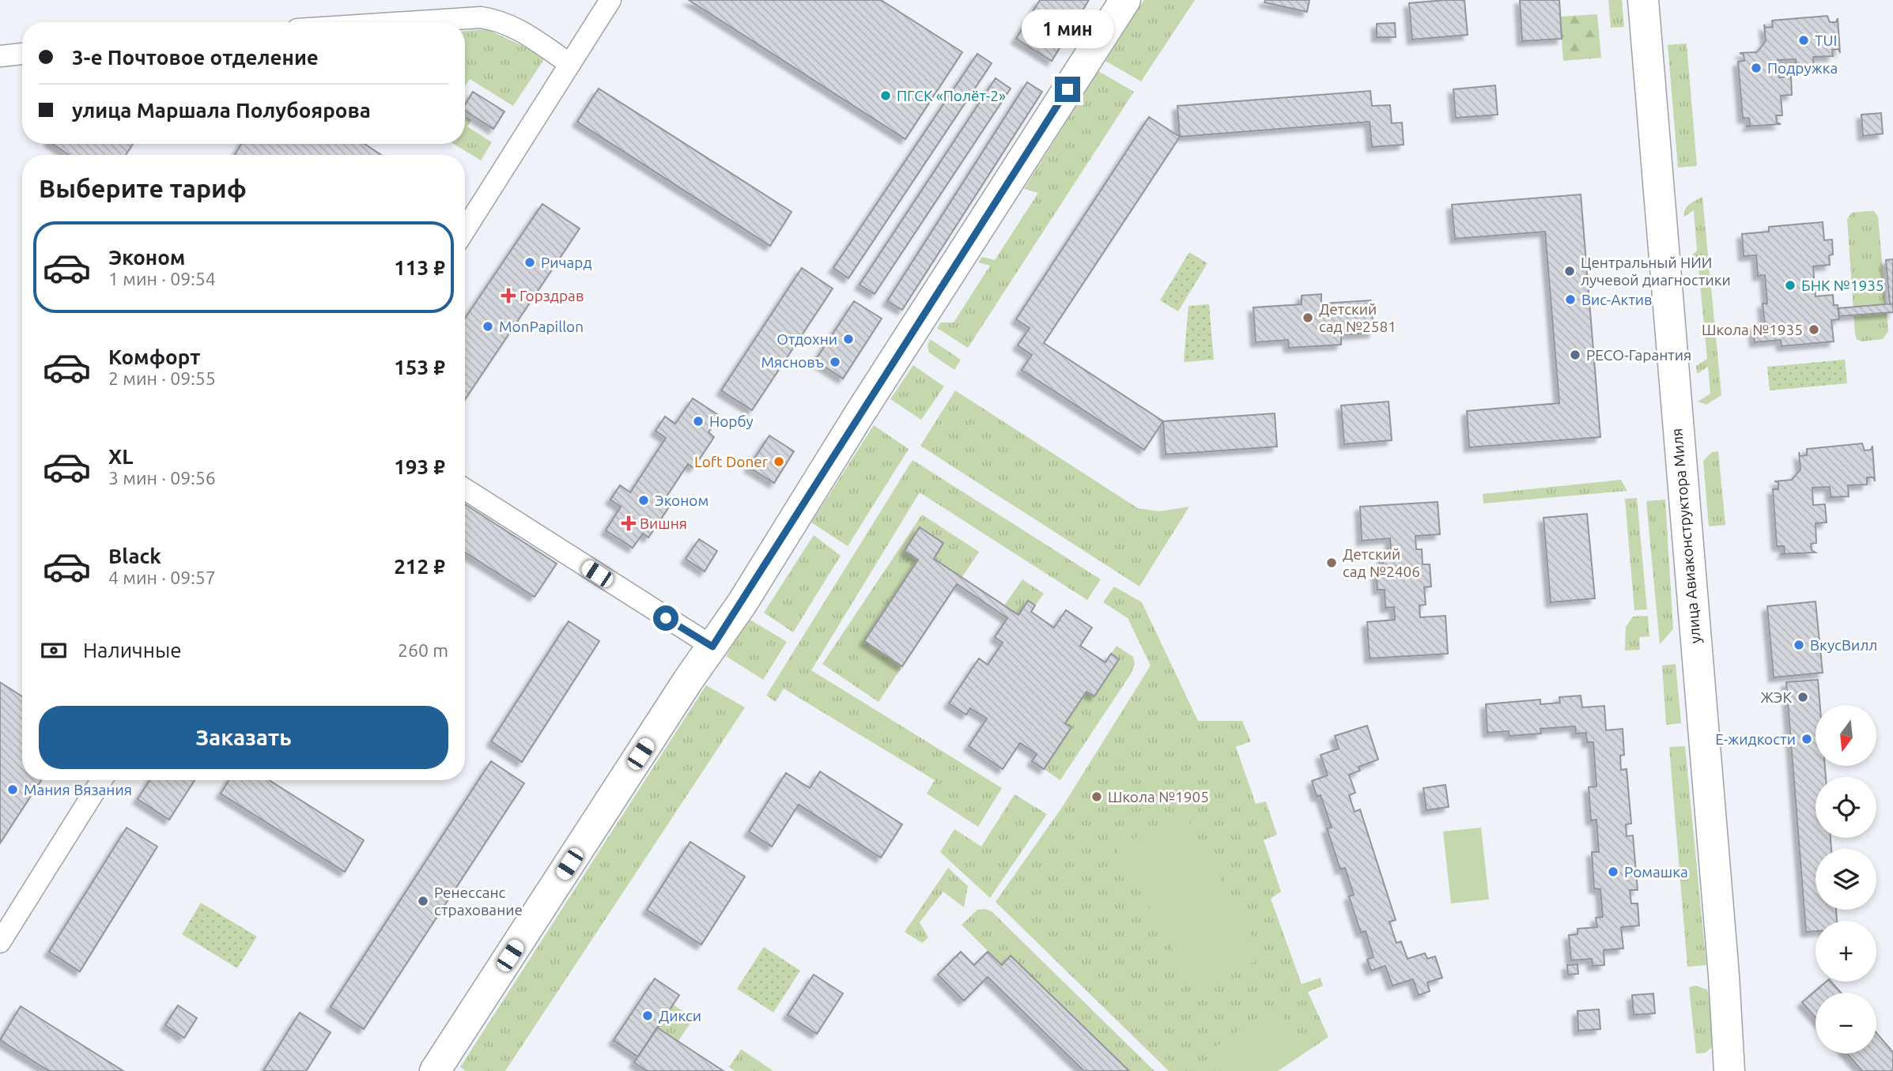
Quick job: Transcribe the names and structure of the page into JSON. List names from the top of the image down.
{
  "streets": {
    "street": ["улица Авиаконструктора Миля"]
  },
  "places": {
    "other": [
      "TUI",
      "Подружка",
      "ПГСК «Полёт-2»",
      "Ричард",
      "Центральный НИИ лучевой диагностики",
      "БНК №1935",
      "Вис-Актив",
      "Детский сад №2581",
      "MonPapillon",
      "Школа №1935",
      "Отдохни",
      "РЕСО-Гарантия",
      "Мясновъ",
      "Норбу",
      "Loft Doner",
      "Эконом",
      "Детский сад №2406",
      "ВкусВилл",
      "ЖЭК",
      "Е-жидкости",
      "Мания Вязания",
      "Школа №1905",
      "Ромашка",
      "Ренессанс страхование",
      "Дикси"
    ],
    "health": ["Горздрав", "Вишня"]
  },
  "north": "bottom",
  "page": {
    "bubble": "1 мин",
    "banner": ["3-е Почтовое отделение", "улица Маршала Полубоярова"],
    "heading": "Выберите тариф",
    "list": [
      {
        "name": "Эконом",
        "note": "1 мин · 09:54",
        "value": "113 ₽"
      },
      {
        "name": "Комфорт",
        "note": "2 мин · 09:55",
        "value": "153 ₽"
      },
      {
        "name": "XL",
        "note": "3 мин · 09:56",
        "value": "193 ₽"
      },
      {
        "name": "Black",
        "note": "4 мин · 09:57",
        "value": "212 ₽"
      }
    ],
    "pay": ["Наличные", "260 m"],
    "buttons": "Заказать",
    "map_buttons": ["+", "−"]
  }
}
